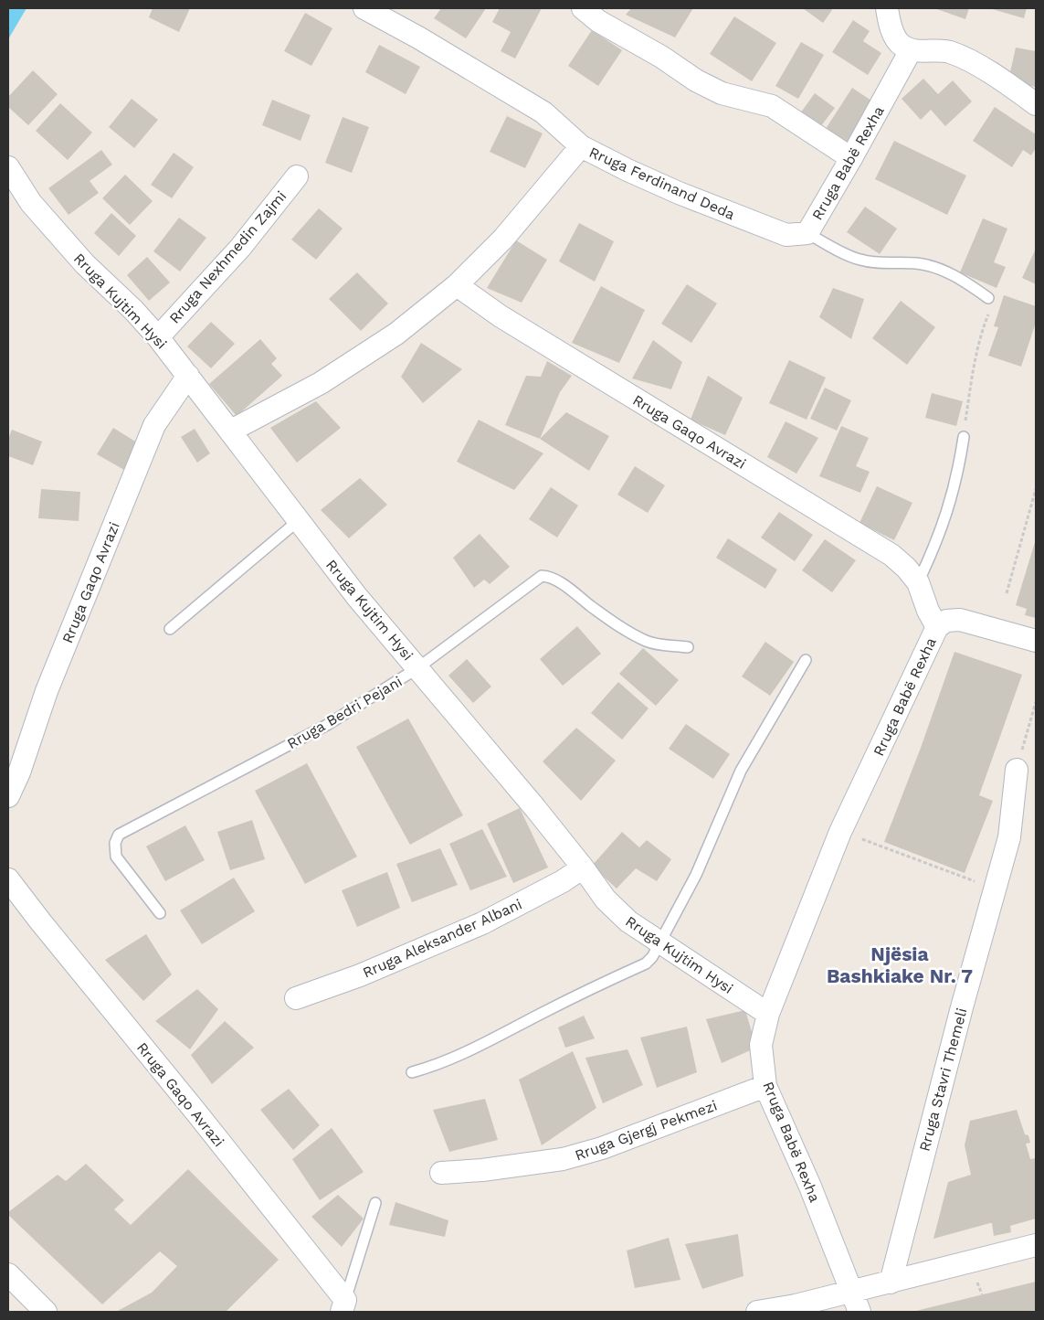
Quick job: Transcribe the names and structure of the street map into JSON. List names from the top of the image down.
{
  "streets": {
    "street": [
      "Rruga Babë Rexha",
      "Rruga Ferdinand Deda",
      "Rruga Nexhmedin Zajmi",
      "Rruga Kujtim Hysi",
      "Rruga Gaqo Avrazi",
      "Rruga Aleksander Albani",
      "Rruga Stavri Themeli",
      "Rruga Gjergj Pekmezi"
    ],
    "lane": ["Rruga Bedri Pejani"]
  },
  "crossings": [
    ["Rruga Babë Rexha", "Rruga Ferdinand Deda"],
    ["Rruga Babë Rexha", "Rruga Kujtim Hysi"],
    ["Rruga Babë Rexha", "Rruga Gaqo Avrazi"],
    ["Rruga Babë Rexha", "Rruga Gjergj Pekmezi"],
    ["Rruga Nexhmedin Zajmi", "Rruga Kujtim Hysi"],
    ["Rruga Kujtim Hysi", "Rruga Gaqo Avrazi"],
    ["Rruga Kujtim Hysi", "Rruga Bedri Pejani"],
    ["Rruga Kujtim Hysi", "Rruga Aleksander Albani"]
  ],
  "districts": ["Njësia Bashkiake Nr. 7"]
}
